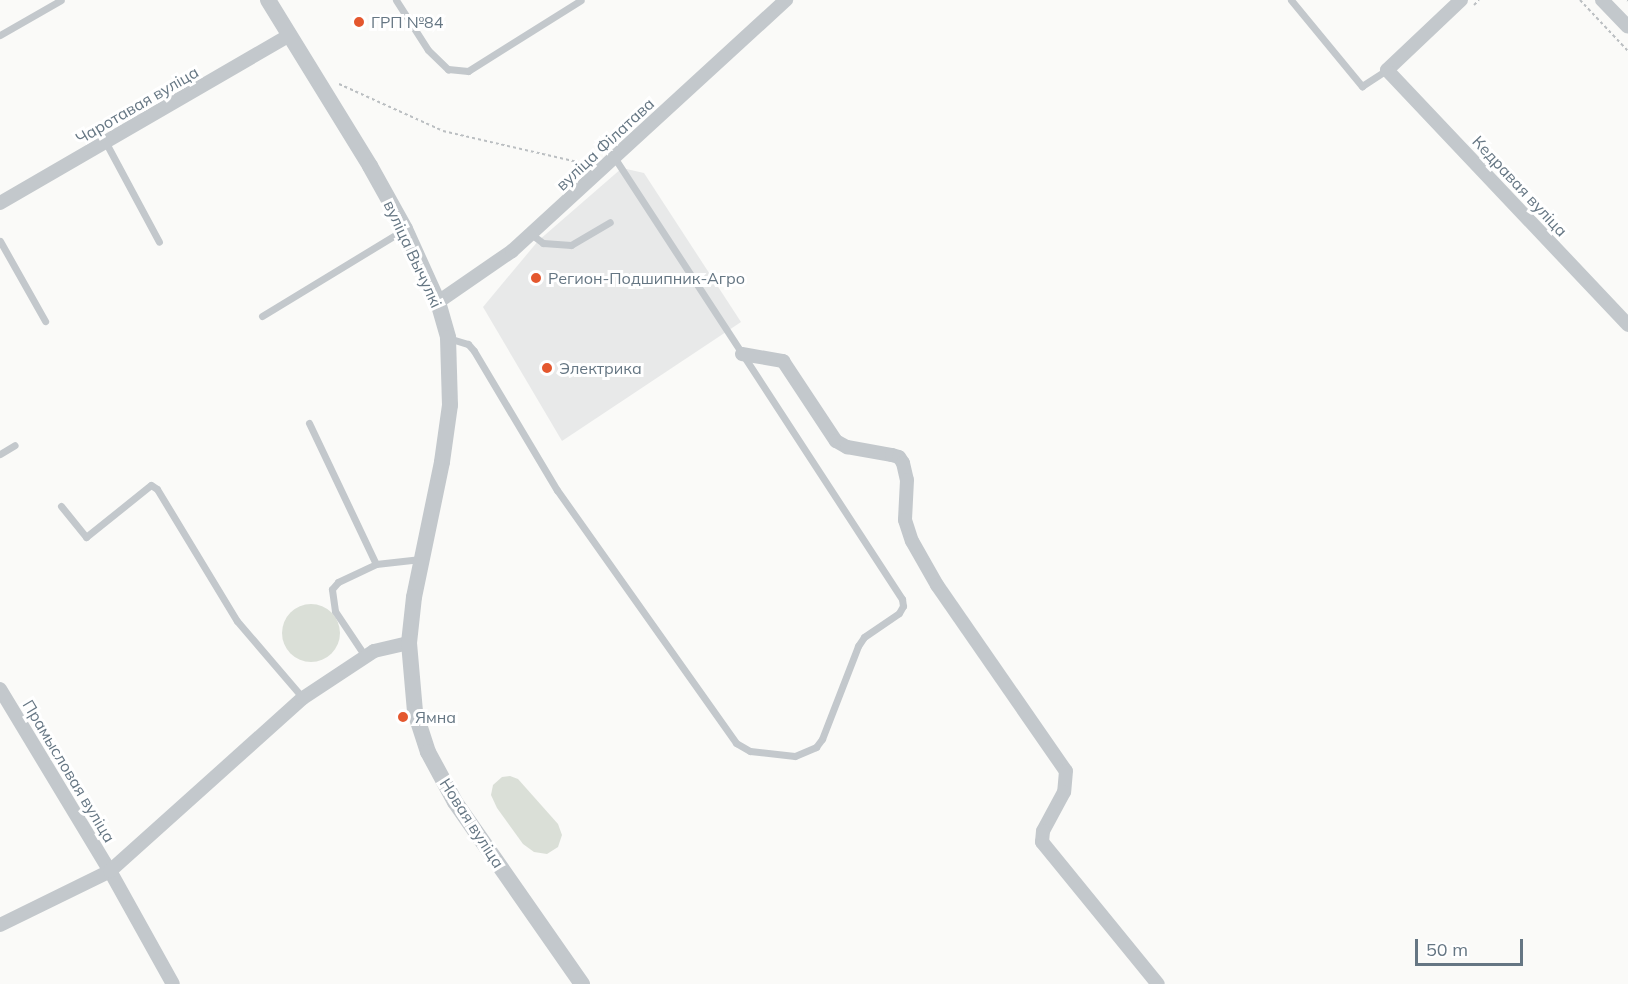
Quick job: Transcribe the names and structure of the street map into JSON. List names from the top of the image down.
{
  "streets": {
    "street": [
      "Чаротавая вуліца",
      "вуліца Філатава",
      "Кедравая вуліца",
      "вуліца Вычулкі",
      "Прамысловая вуліца",
      "Новая вуліца"
    ]
  },
  "crossings": [
    ["Чаротавая вуліца", "вуліца Вычулкі"],
    ["вуліца Філатава", "вуліца Вычулкі"],
    ["вуліца Вычулкі", "Новая вуліца"]
  ],
  "places": [
    "ГРП №84",
    "Регион-Подшипник-Агро",
    "Электрика",
    "Ямна"
  ],
  "scale_bar": "50 m"
}
